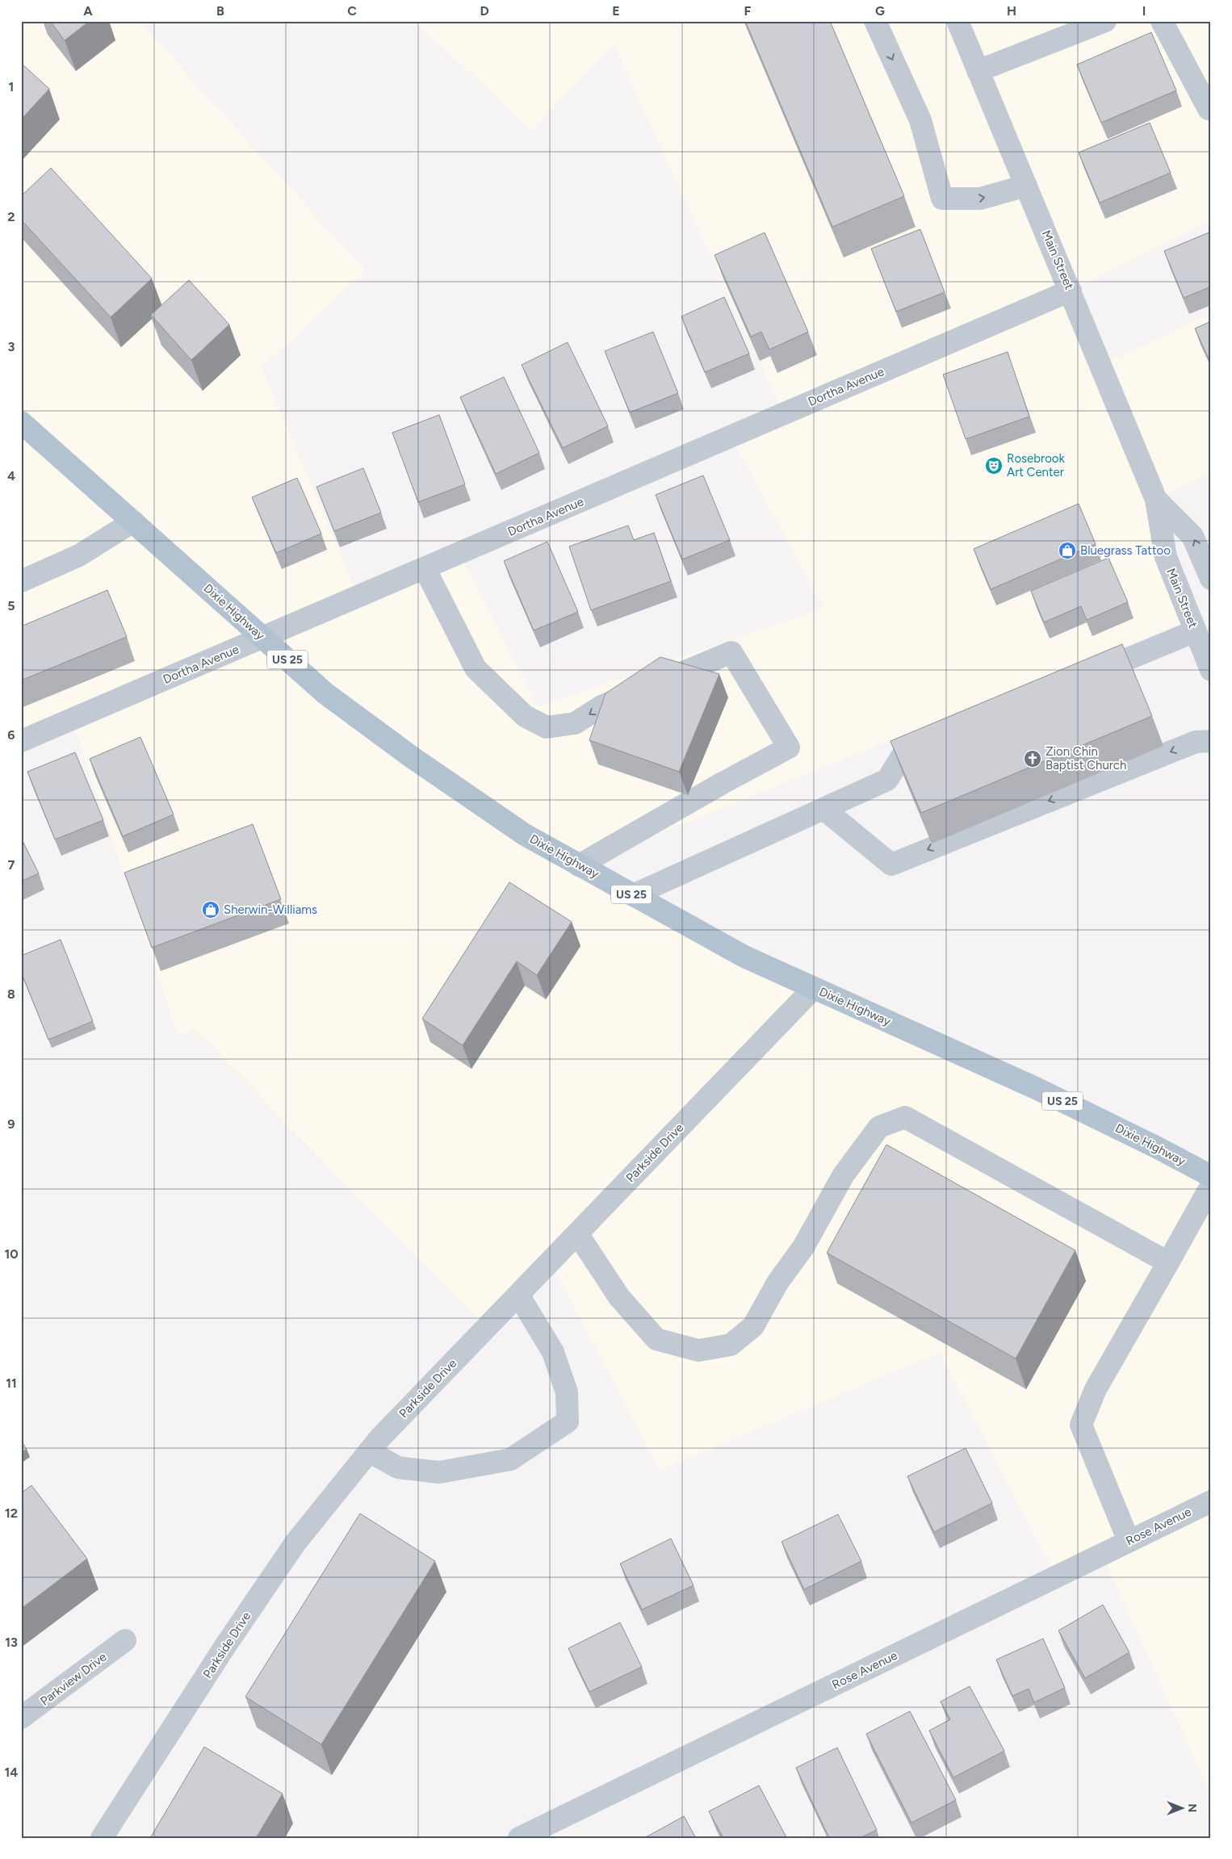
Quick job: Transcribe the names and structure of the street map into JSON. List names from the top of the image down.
{
  "streets": {
    "main road": ["Dixie Highway", "US 25"],
    "street": [
      "Main Street",
      "Dortha Avenue",
      "Parkside Drive",
      "Rose Avenue",
      "Parkview Drive"
    ]
  },
  "crossings": [
    ["Main Street", "Dortha Avenue"],
    ["Dortha Avenue", "Dixie Highway"],
    ["Dixie Highway", "Parkside Drive"]
  ],
  "places": {
    "theatre": ["Rosebrook Art Center"],
    "shop": ["Bluegrass Tattoo", "Sherwin-Williams"],
    "church": ["Zion Chin Baptist Church"]
  },
  "north": "right",
  "grid": {
    "columns": [
      "A",
      "B",
      "C",
      "D",
      "E",
      "F",
      "G",
      "H",
      "I"
    ],
    "rows": [
      "1",
      "2",
      "3",
      "4",
      "5",
      "6",
      "7",
      "8",
      "9",
      "10",
      "11",
      "12",
      "13",
      "14"
    ]
  }
}
